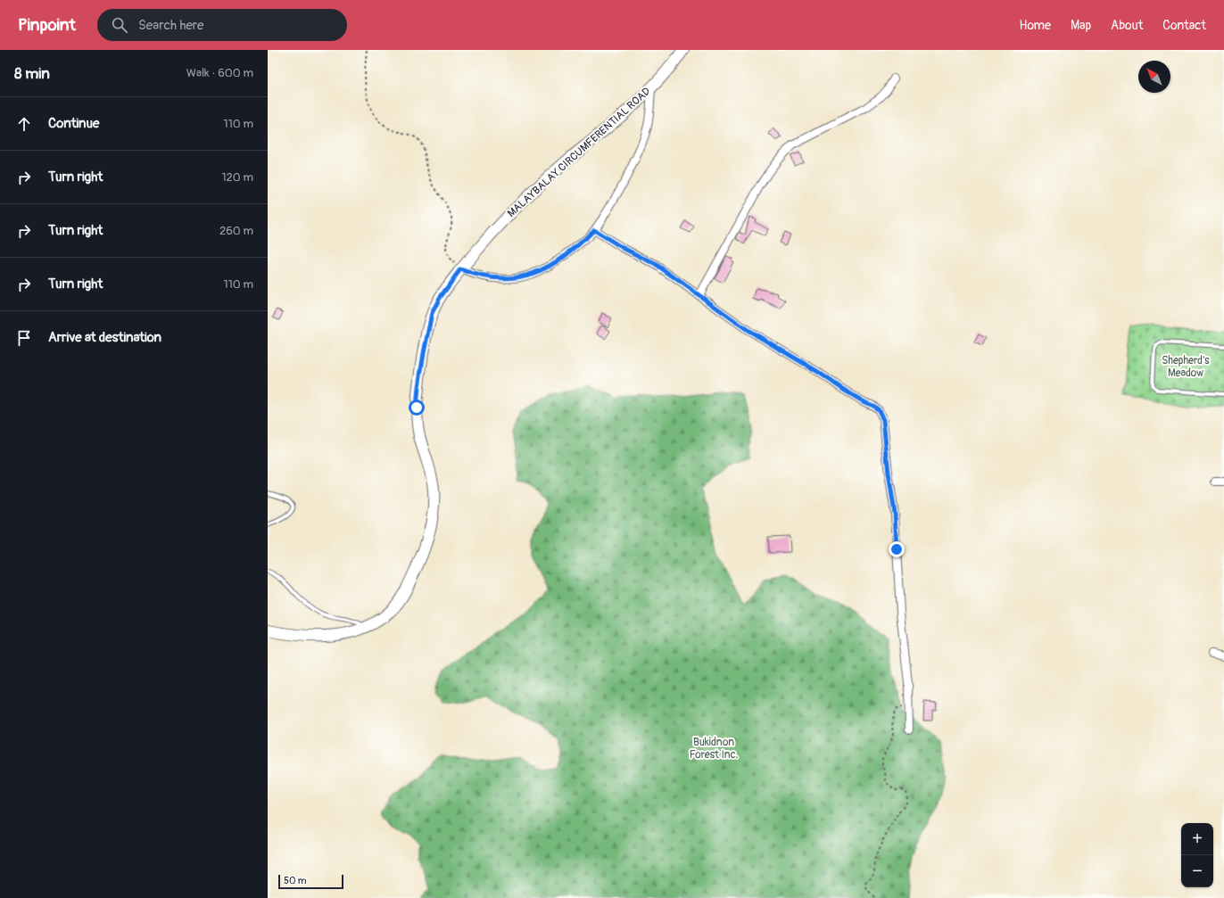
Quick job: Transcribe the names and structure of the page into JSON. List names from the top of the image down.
{
  "streets": {
    "main road": ["MALAYBALAY CIRCUMFERENTIAL ROAD"]
  },
  "parks": ["Shepherd's Meadow", "Bukidnon Forest Inc."],
  "scale_bar": "50 m",
  "north": "top left",
  "page": {
    "header": "Pinpoint",
    "search": "Search here",
    "nav": [
      "Home",
      "Map",
      "About",
      "Contact"
    ],
    "heading": ["8 min", "Walk · 600 m"],
    "list": [
      ["Continue", "110 m"],
      ["Turn right", "120 m"],
      ["Turn right", "260 m"],
      ["Turn right", "110 m"],
      "Arrive at destination"
    ],
    "map_buttons": ["+", "−"],
    "scale": "50 m"
  }
}
